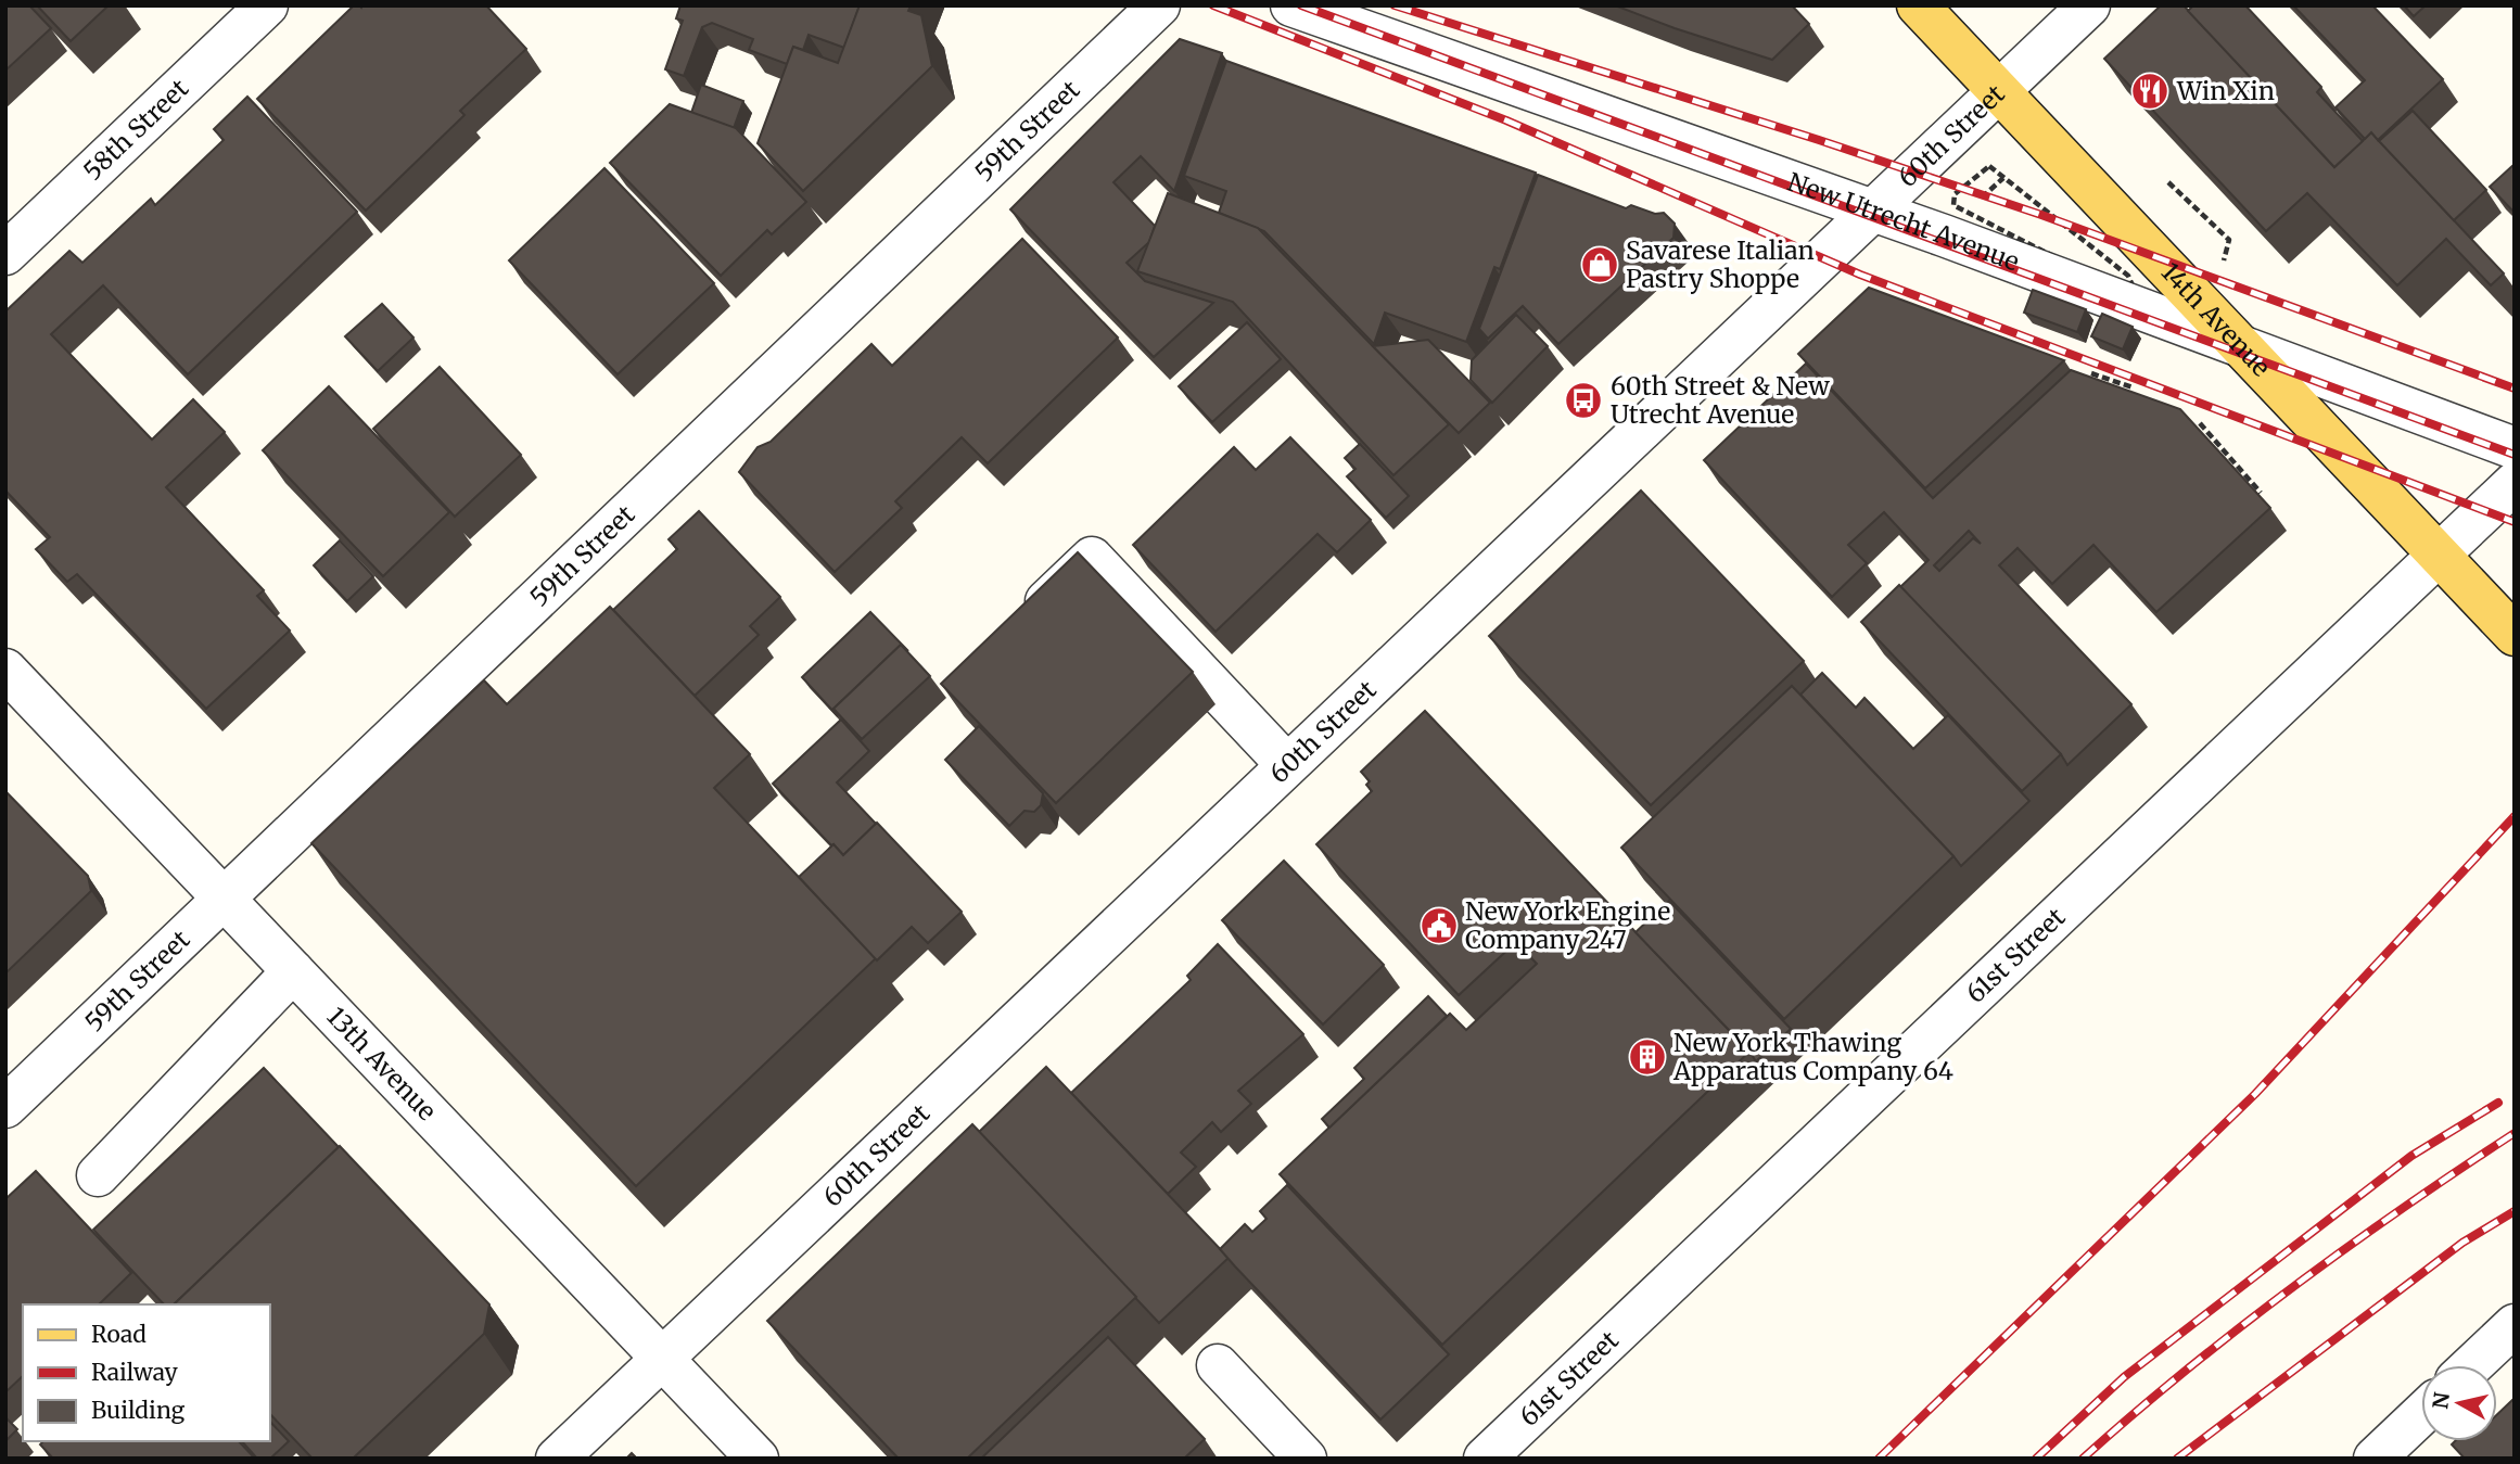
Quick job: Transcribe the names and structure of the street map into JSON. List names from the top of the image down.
{
  "streets": {
    "main road": ["14th Avenue"],
    "street": [
      "58th Street",
      "59th Street",
      "60th Street",
      "New Utrecht Avenue",
      "61st Street",
      "13th Avenue"
    ]
  },
  "crossings": [
    ["59th Street", "13th Avenue"],
    ["60th Street", "New Utrecht Avenue"],
    ["60th Street", "14th Avenue"],
    ["60th Street", "13th Avenue"],
    ["New Utrecht Avenue", "14th Avenue"],
    ["14th Avenue", "61st Street"]
  ],
  "places": {
    "restaurant": ["Win Xin"],
    "shop": ["Savarese Italian Pastry Shoppe"],
    "bus stop": ["60th Street & New Utrecht Avenue"],
    "public building": ["New York Engine Company 247"],
    "building": ["New York Thawing Apparatus Company 64"]
  },
  "legend": ["Road", "Railway", "Building"],
  "north": "left"
}
